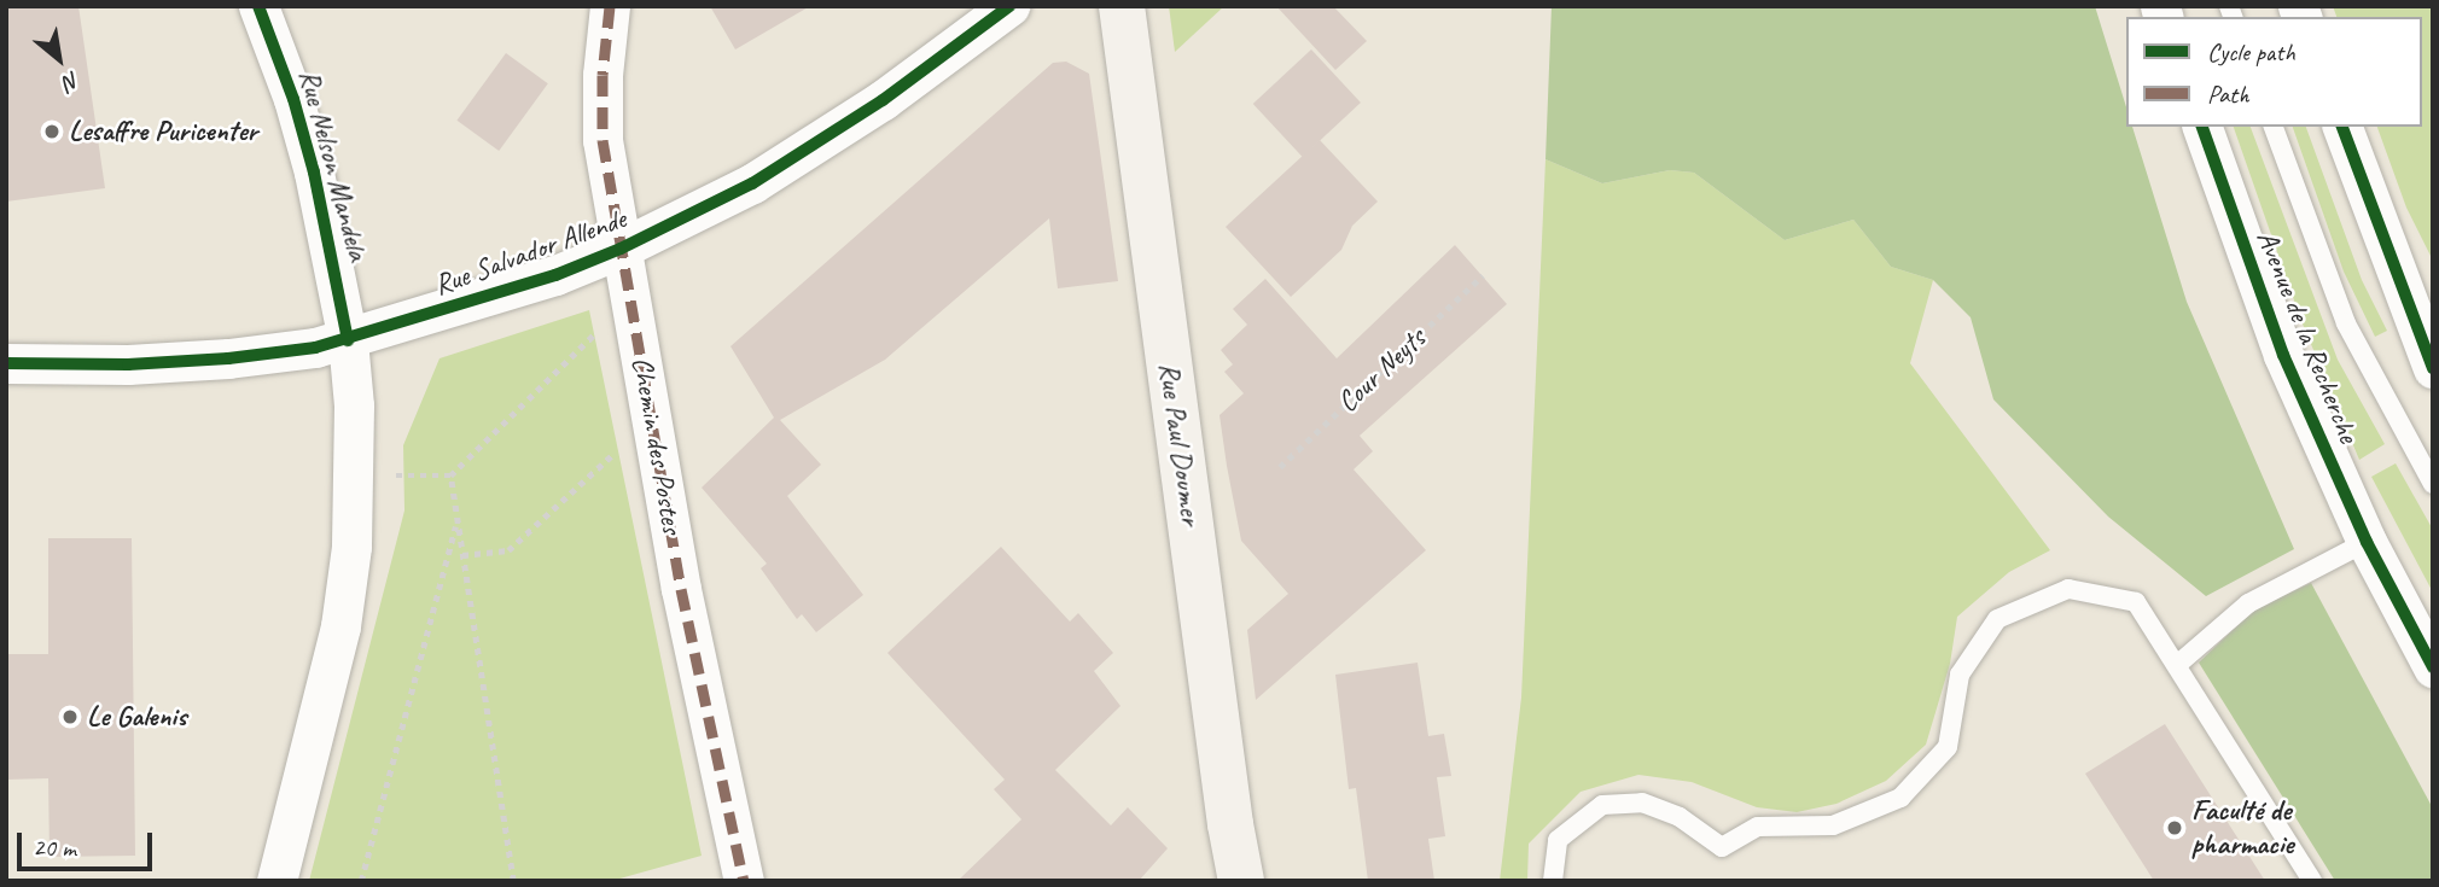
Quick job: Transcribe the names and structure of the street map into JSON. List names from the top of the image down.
{
  "streets": {
    "main road": ["Rue Paul Doumer"],
    "street": [
      "Rue Nelson Mandela",
      "Rue Salvador Allende",
      "Avenue de la Recherche",
      "Chemin des Postes"
    ],
    "path": ["Cour Neyts"]
  },
  "crossings": [
    ["Rue Nelson Mandela", "Rue Salvador Allende"],
    ["Rue Salvador Allende", "Chemin des Postes"]
  ],
  "places": ["Lesaffre Puricenter", "Le Galenis", "Faculté de pharmacie"],
  "legend": ["Cycle path", "Path"],
  "scale_bar": "20 m",
  "north": "bottom right"
}
